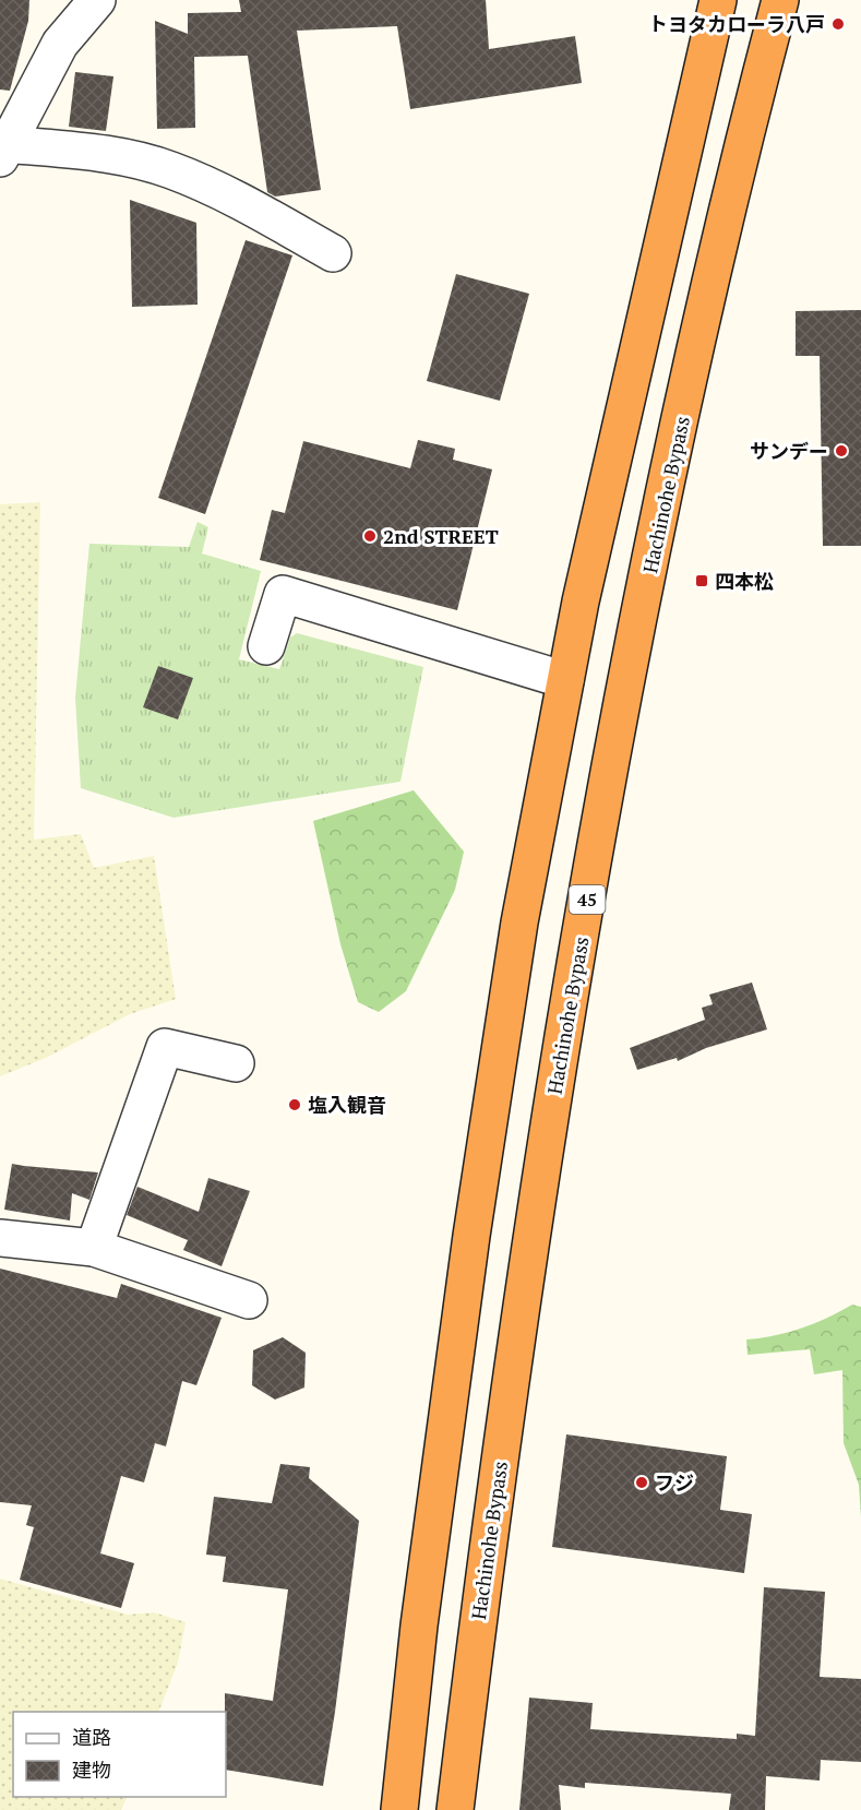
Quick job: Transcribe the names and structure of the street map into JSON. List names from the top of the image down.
{
  "streets": {
    "highway": ["Hachinohe Bypass", "45"]
  },
  "places": {
    "other": [
      "トヨタカローラ八戸",
      "サンデー",
      "2nd STREET",
      "塩入観音",
      "フジ"
    ],
    "transit": ["四本松"]
  },
  "legend": ["道路", "建物"]
}
